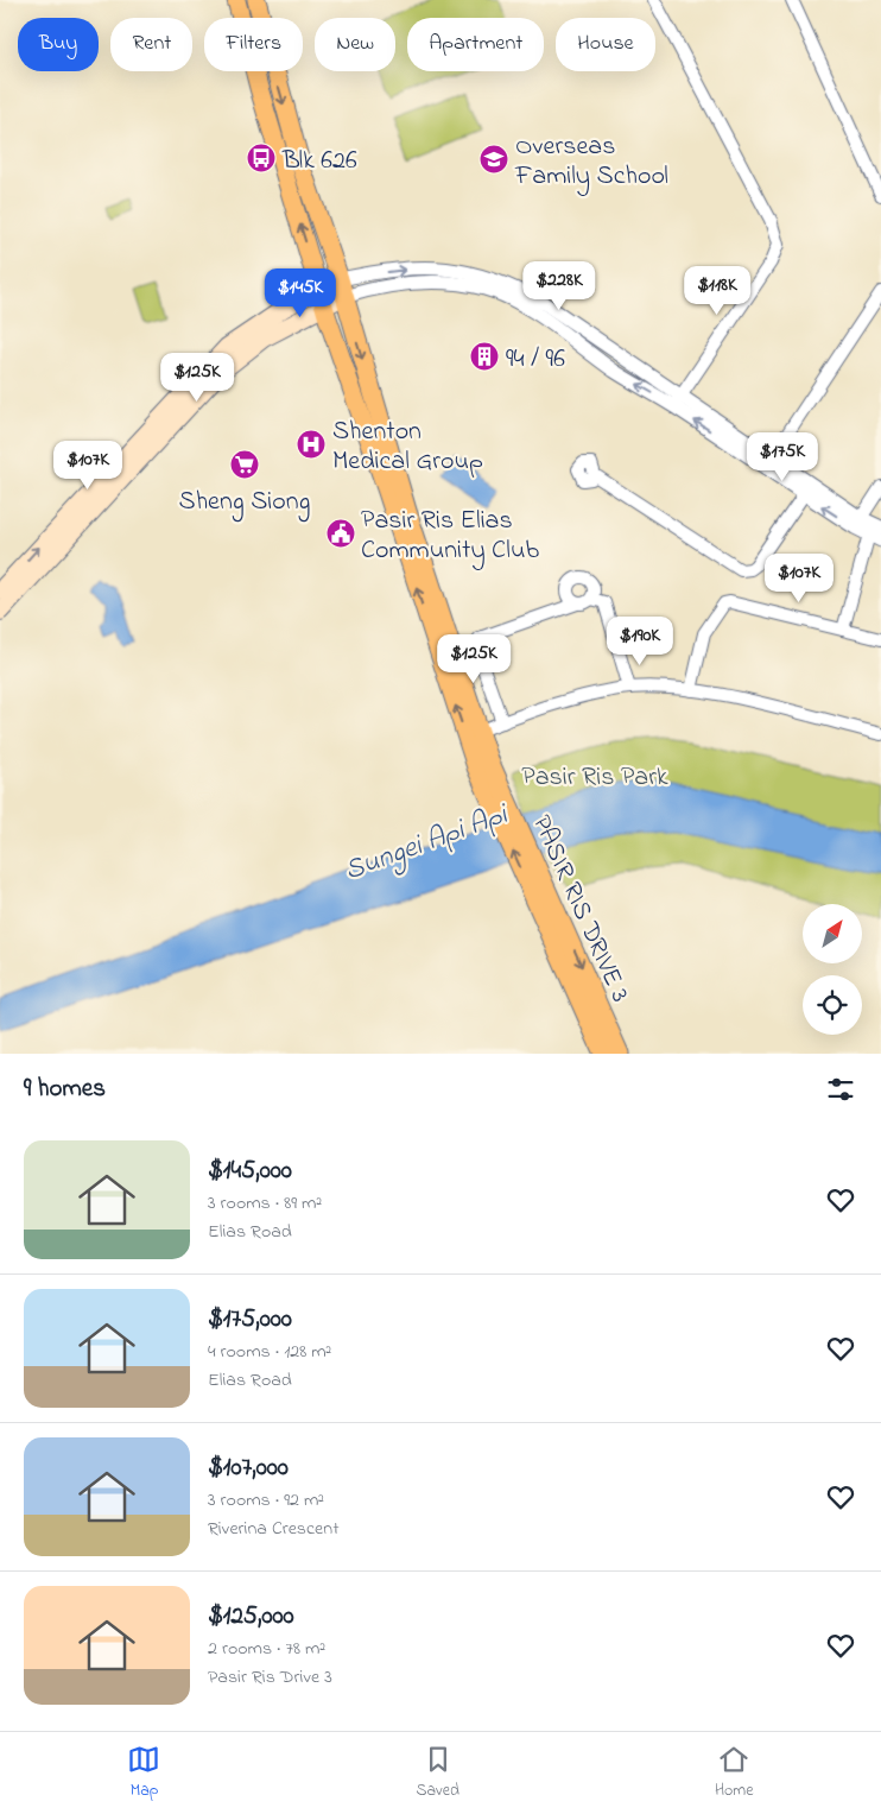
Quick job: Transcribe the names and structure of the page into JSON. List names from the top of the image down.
{
  "streets": {
    "main road": ["PASIR RIS DRIVE 3"]
  },
  "water": ["Sungei Api Api"],
  "parks": ["Pasir Ris Park"],
  "places": {
    "bus stop": ["Blk 626"],
    "school or university": ["Overseas Family School"],
    "building": ["94 / 96"],
    "hospital": ["Shenton Medical Group"],
    "supermarket": ["Sheng Siong"],
    "public building": ["Pasir Ris Elias Community Club"]
  },
  "north": "top right",
  "page": {
    "chip": [
      "Buy",
      "Rent",
      "Filters",
      "New",
      "Apartment",
      "House"
    ],
    "price": [
      "$228K",
      "$118K",
      "$145K",
      "$125K",
      "$175K",
      "$107K",
      "$107K",
      "$190K",
      "$125K"
    ],
    "heading": "9 homes",
    "list": [
      {
        "name": "$145,000",
        "note": "3 rooms · 89 m² · Elias Road"
      },
      {
        "name": "$175,000",
        "note": "4 rooms · 128 m² · Elias Road"
      },
      {
        "name": "$107,000",
        "note": "3 rooms · 92 m² · Riverina Crescent"
      },
      {
        "name": "$125,000",
        "note": "2 rooms · 78 m² · Pasir Ris Drive 3"
      }
    ],
    "tabs": ["Map", "Saved", "Home"]
  }
}
